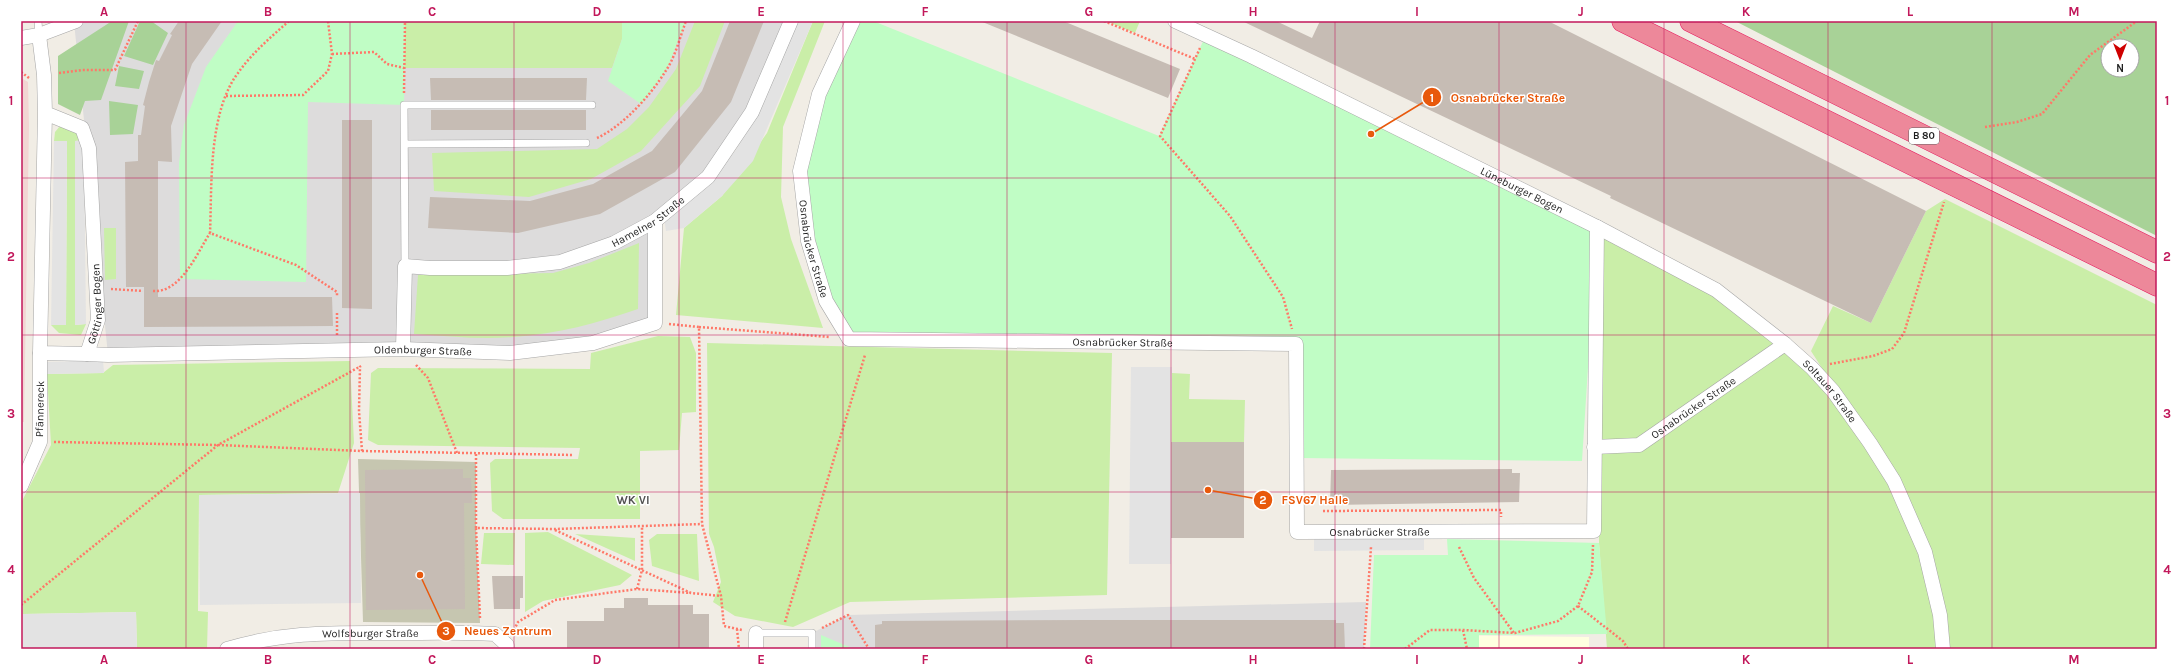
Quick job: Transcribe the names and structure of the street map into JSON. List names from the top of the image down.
{
  "streets": {
    "highway": ["B 80"],
    "street": [
      "Lüneburger Bogen",
      "Hamelner Straße",
      "Osnabrücker Straße",
      "Göttinger Bogen",
      "Oldenburger Straße",
      "Soltauer Straße",
      "Pfännereck",
      "Wolfsburger Straße"
    ]
  },
  "crossings": [
    ["Lüneburger Bogen", "Soltauer Straße"],
    ["Osnabrücker Straße", "Soltauer Straße"],
    ["Göttinger Bogen", "Oldenburger Straße"],
    ["Göttinger Bogen", "Pfännereck"]
  ],
  "districts": ["WK VI"],
  "places": ["Osnabrücker Straße", "FSV67 Halle", "Neues Zentrum"],
  "north": "bottom",
  "grid": {
    "columns": [
      "A",
      "B",
      "C",
      "D",
      "E",
      "F",
      "G",
      "H",
      "I",
      "J",
      "K",
      "L",
      "M"
    ],
    "rows": [
      "1",
      "2",
      "3",
      "4"
    ]
  }
}
